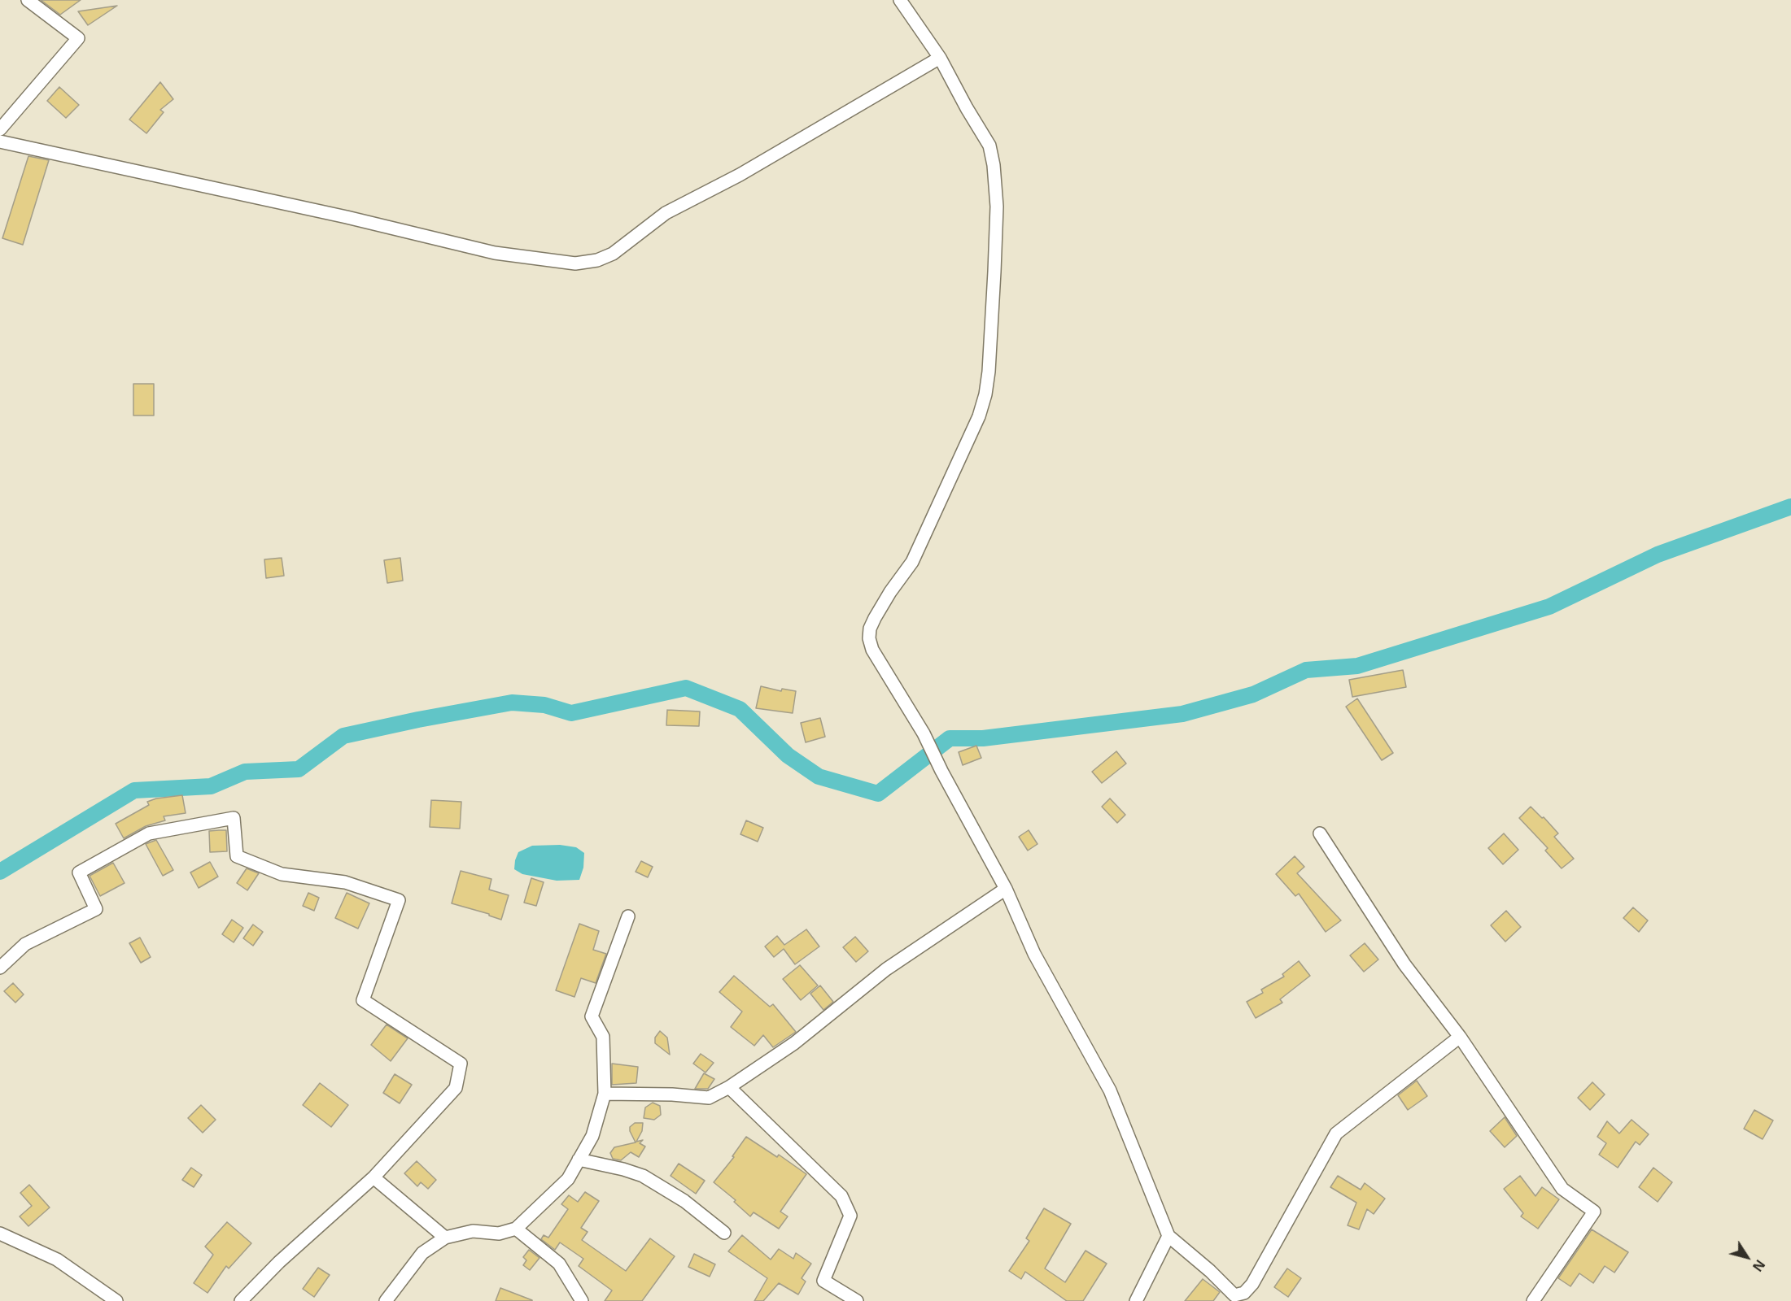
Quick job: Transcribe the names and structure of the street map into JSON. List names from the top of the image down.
{
  "north": "bottom right"
}
